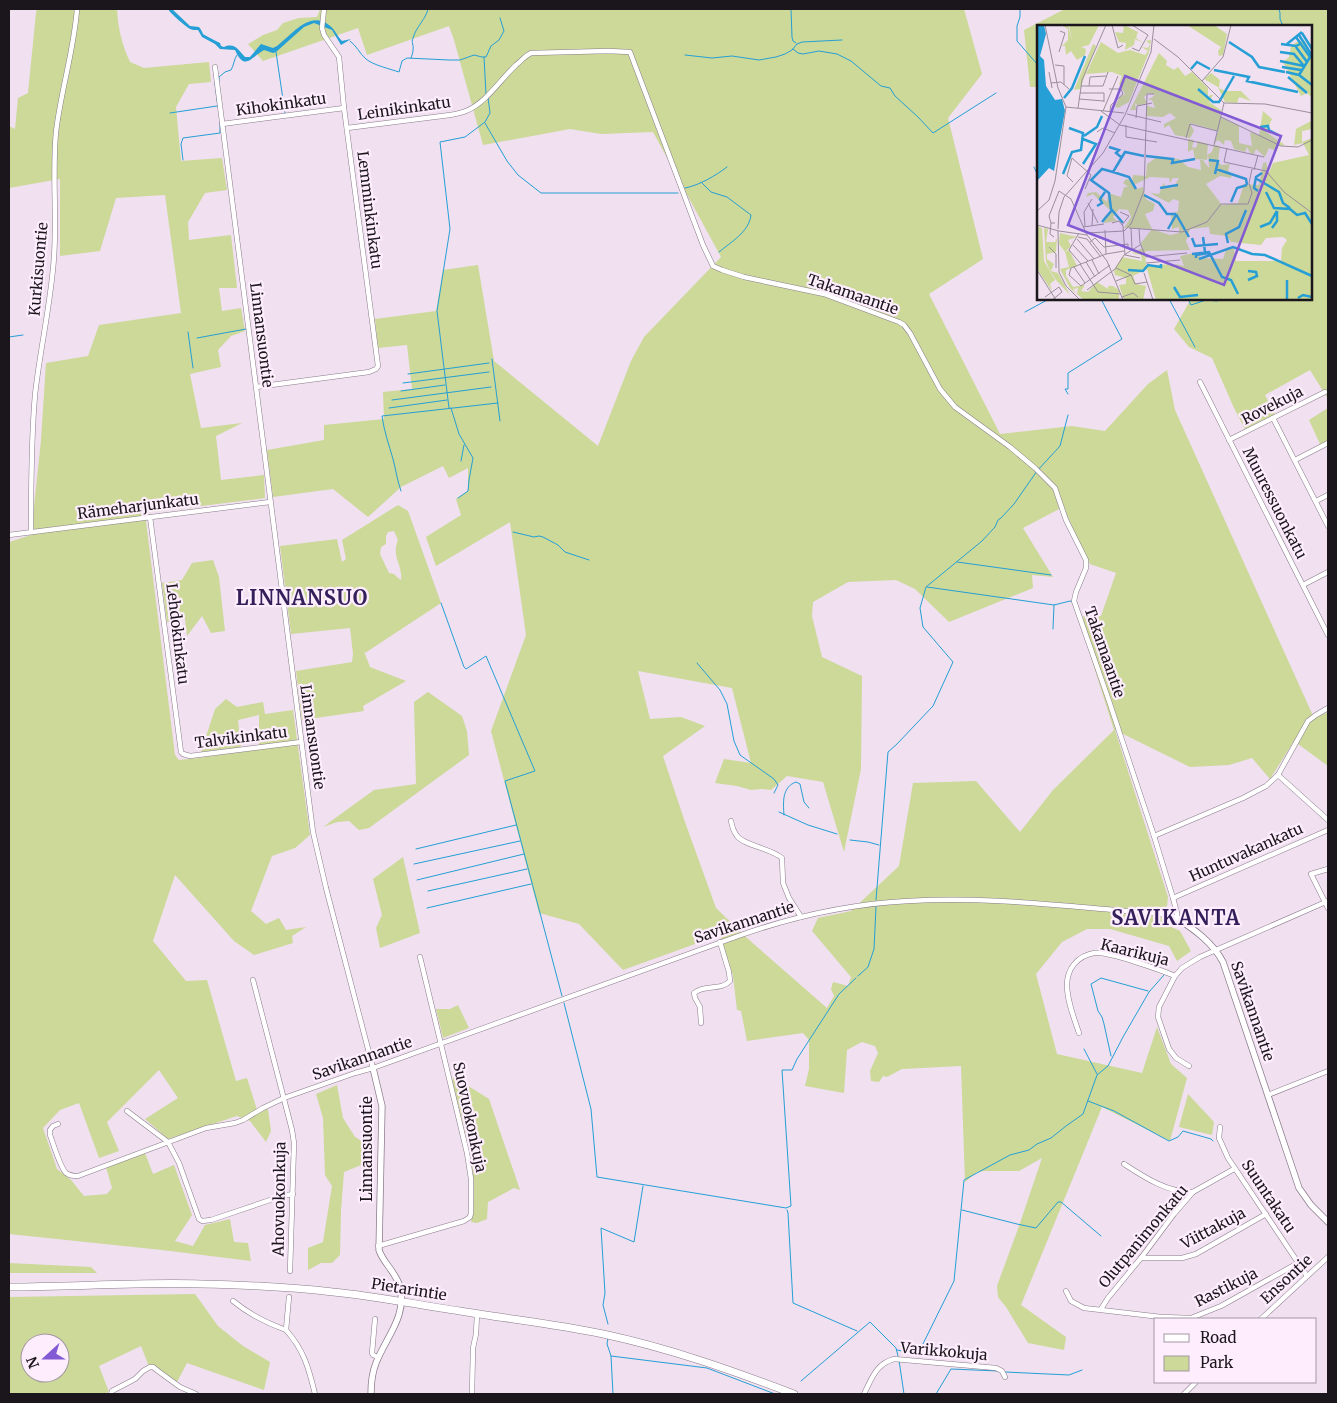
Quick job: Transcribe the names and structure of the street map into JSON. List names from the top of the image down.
{
  "streets": {
    "main road": ["Pietarintie"],
    "street": [
      "Kihokinkatu",
      "Leinikinkatu",
      "Lemminkinkatu",
      "Kurkisuontie",
      "Takamaantie",
      "Linnansuontie",
      "Rovekuja",
      "Muuressuonkatu",
      "Rämeharjunkatu",
      "Lehdokinkatu",
      "Talvikinkatu",
      "Huntuvakankatu",
      "Savikannantie",
      "Kaarikuja",
      "Suovuokonkuja",
      "Suuntakatu",
      "Ahovuokonkuja",
      "Viittakuja",
      "Olutpanimonkatu",
      "Ensontie",
      "Rastikuja",
      "Varikkokuja"
    ]
  },
  "crossings": [
    ["Kihokinkatu", "Lemminkinkatu"],
    ["Kihokinkatu", "Linnansuontie"],
    ["Leinikinkatu", "Lemminkinkatu"],
    ["Leinikinkatu", "Takamaantie"],
    ["Lemminkinkatu", "Linnansuontie"],
    ["Kurkisuontie", "Rämeharjunkatu"],
    ["Takamaantie", "Huntuvakankatu"],
    ["Takamaantie", "Savikannantie"],
    ["Linnansuontie", "Rämeharjunkatu"],
    ["Linnansuontie", "Talvikinkatu"],
    ["Linnansuontie", "Savikannantie"],
    ["Linnansuontie", "Suovuokonkuja"],
    ["Linnansuontie", "Pietarintie"],
    ["Rovekuja", "Muuressuonkatu"],
    ["Rämeharjunkatu", "Lehdokinkatu"],
    ["Lehdokinkatu", "Talvikinkatu"],
    ["Savikannantie", "Suovuokonkuja"],
    ["Savikannantie", "Ahovuokonkuja"],
    ["Suuntakatu", "Viittakuja"],
    ["Suuntakatu", "Olutpanimonkatu"],
    ["Suuntakatu", "Ensontie"],
    ["Suuntakatu", "Rastikuja"],
    ["Viittakuja", "Olutpanimonkatu"],
    ["Olutpanimonkatu", "Rastikuja"]
  ],
  "districts": ["LINNANSUO", "SAVIKANTA"],
  "legend": ["Road", "Park"],
  "north": "left"
}
